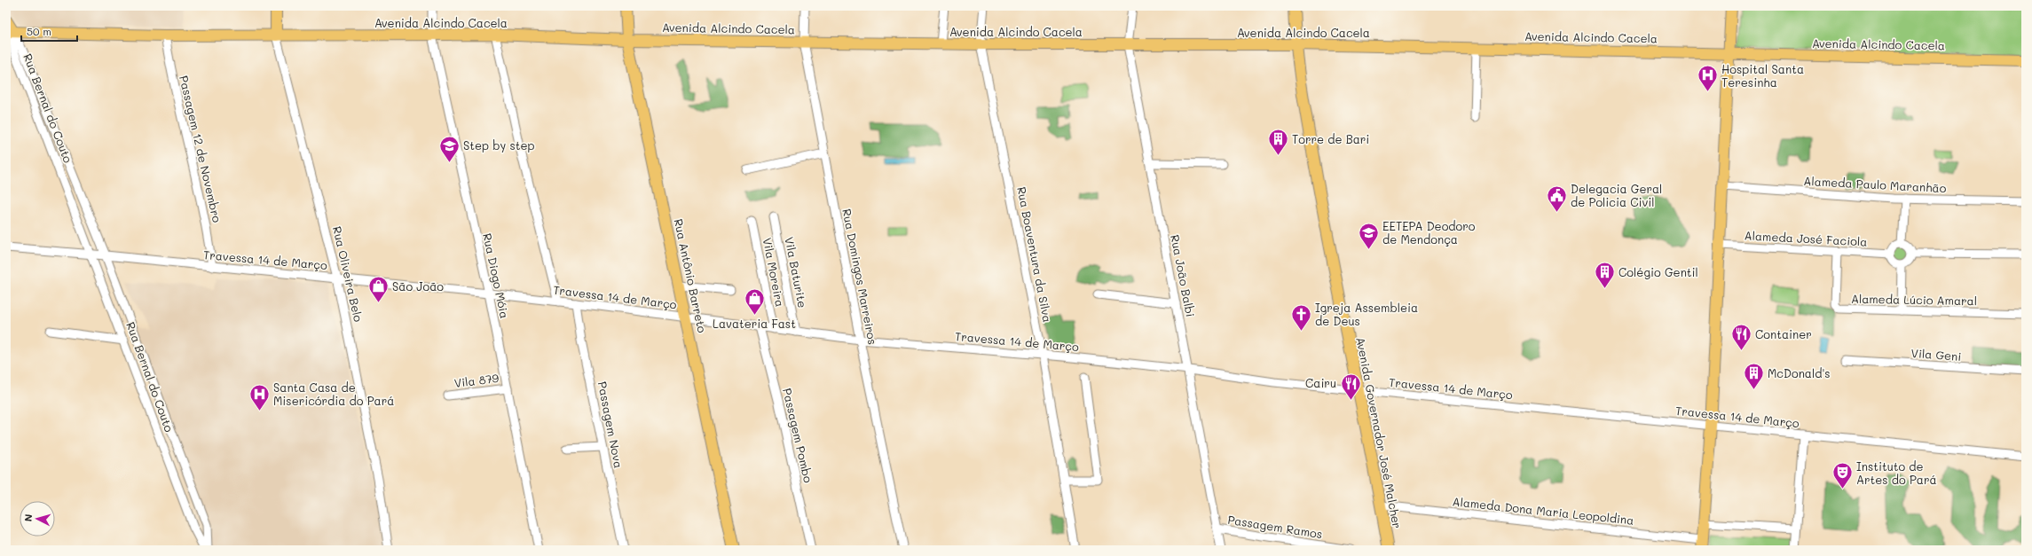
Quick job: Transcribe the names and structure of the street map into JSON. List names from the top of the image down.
{
  "streets": {
    "main road": [
      "Avenida Alcindo Cacela",
      "Rua Oliveira Belo",
      "Rua Antônio Barreto",
      "Avenida Governador José Malcher"
    ],
    "street": [
      "Rua Bernal do Couto",
      "Passagem 12 de Novembro",
      "Alameda Paulo Maranhão",
      "Alameda José Faciola",
      "Rua Boaventura da Silva",
      "Travessa 14 de Março",
      "Vila Moreira",
      "Vila Baturite",
      "Rua Diogo Móia",
      "Rua João Balbi",
      "Rua Domingos Marreiros",
      "Alameda Lúcio Amaral",
      "Vila Geni",
      "Vila 879",
      "Passagem Nova",
      "Passagem Pombo",
      "Alameda Dona Maria Leopoldina",
      "Passagem Ramos"
    ]
  },
  "crossings": [
    ["Avenida Alcindo Cacela", "Rua Bernal do Couto"],
    ["Avenida Alcindo Cacela", "Passagem 12 de Novembro"],
    ["Avenida Alcindo Cacela", "Rua Boaventura da Silva"],
    ["Avenida Alcindo Cacela", "Rua Oliveira Belo"],
    ["Avenida Alcindo Cacela", "Rua Diogo Móia"],
    ["Avenida Alcindo Cacela", "Rua Antônio Barreto"],
    ["Avenida Alcindo Cacela", "Rua João Balbi"],
    ["Avenida Alcindo Cacela", "Rua Domingos Marreiros"],
    ["Avenida Alcindo Cacela", "Avenida Governador José Malcher"],
    ["Rua Bernal do Couto", "Travessa 14 de Março"],
    ["Passagem 12 de Novembro", "Travessa 14 de Março"],
    ["Alameda José Faciola", "Alameda Lúcio Amaral"],
    ["Rua Boaventura da Silva", "Travessa 14 de Março"],
    ["Travessa 14 de Março", "Vila Moreira"],
    ["Travessa 14 de Março", "Vila Baturite"],
    ["Travessa 14 de Março", "Rua Oliveira Belo"],
    ["Travessa 14 de Março", "Rua Diogo Móia"],
    ["Travessa 14 de Março", "Rua Antônio Barreto"],
    ["Travessa 14 de Março", "Rua João Balbi"],
    ["Travessa 14 de Março", "Rua Domingos Marreiros"],
    ["Travessa 14 de Março", "Passagem Nova"],
    ["Travessa 14 de Março", "Avenida Governador José Malcher"],
    ["Travessa 14 de Março", "Passagem Pombo"],
    ["Rua Diogo Móia", "Vila 879"],
    ["Rua João Balbi", "Passagem Ramos"],
    ["Avenida Governador José Malcher", "Alameda Dona Maria Leopoldina"]
  ],
  "places": {
    "hospital": ["Hospital Santa Teresinha", "Santa Casa de Misericórdia do Pará"],
    "building": ["Torre de Bari", "Colégio Gentil", "McDonald's"],
    "school or university": ["Step by step", "EETEPA Deodoro de Mendonça"],
    "public building": ["Delegacia Geral de Policia Civil"],
    "shop": ["São João", "Lavateria Fast"],
    "church": ["Igreja Assembleia de Deus"],
    "restaurant": ["Container", "Cairu"],
    "theatre": ["Instituto de Artes do Pará"]
  },
  "scale_bar": "50 m",
  "north": "left"
}
